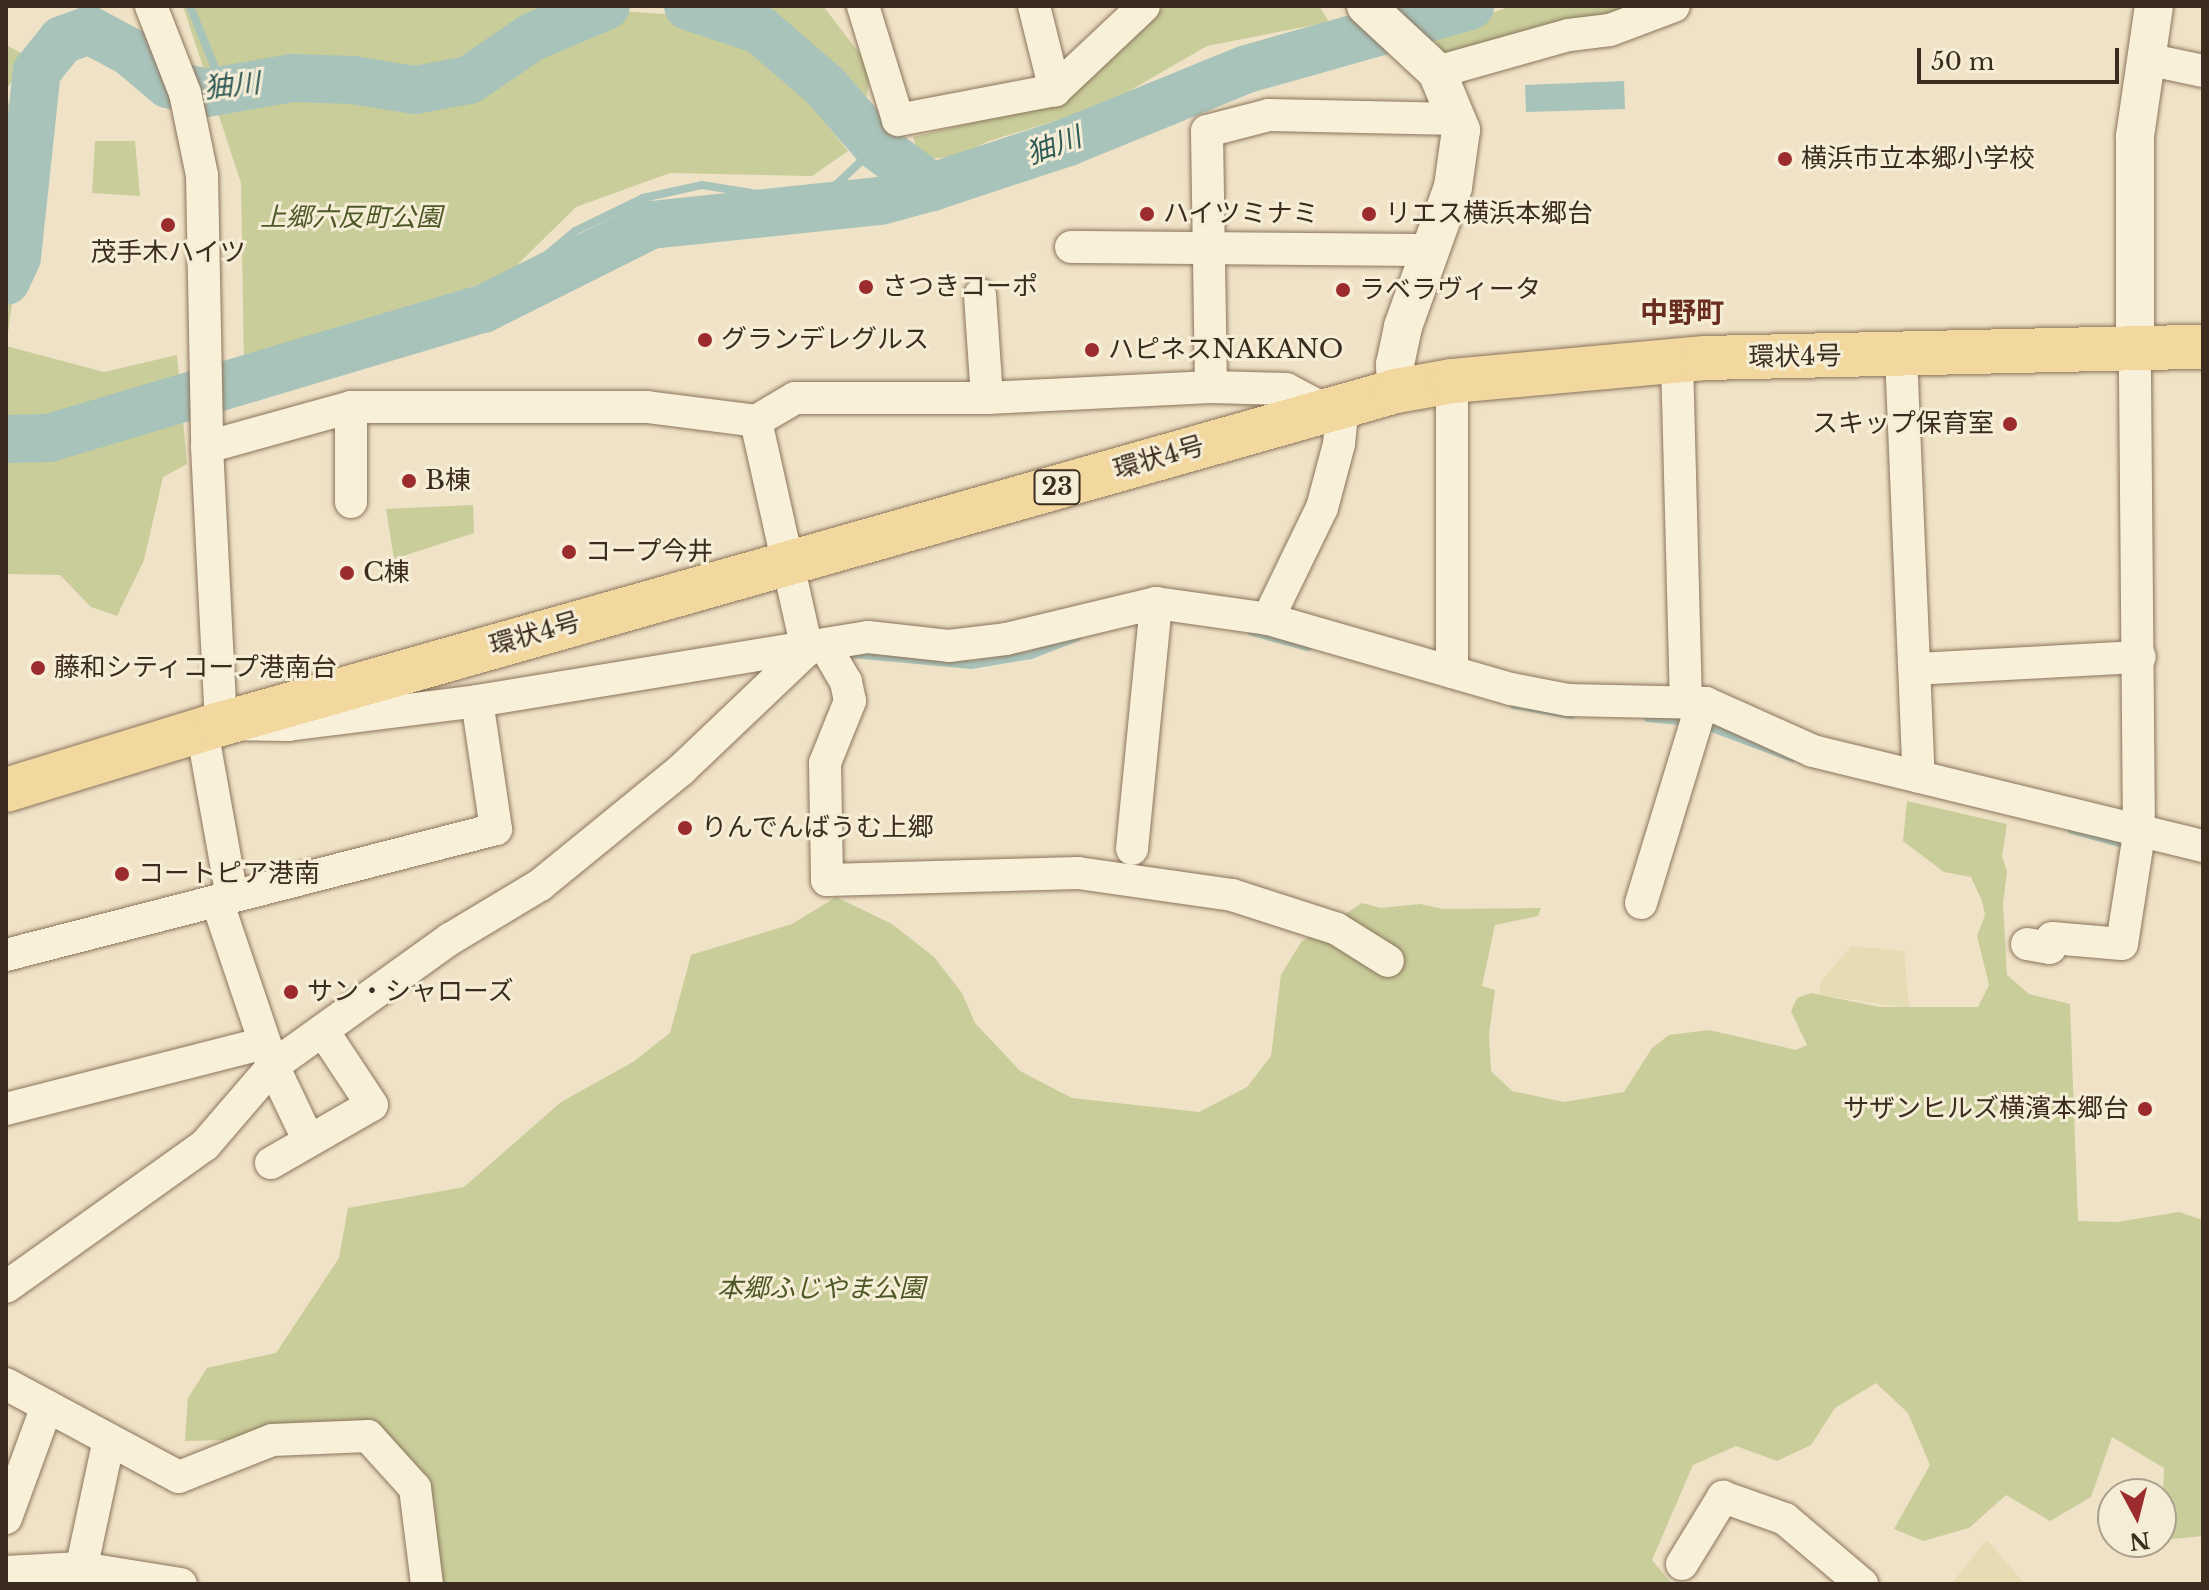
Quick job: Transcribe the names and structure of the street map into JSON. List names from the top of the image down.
{
  "streets": {
    "main road": ["環状4号", "23"]
  },
  "districts": ["中野町"],
  "water": ["㹨川"],
  "parks": ["上郷六反町公園", "本郷ふじやま公園"],
  "places": [
    "横浜市立本郷小学校",
    "ハイツミナミ",
    "リエス横浜本郷台",
    "茂手木ハイツ",
    "さつきコーポ",
    "ラベラヴィータ",
    "グランデレグルス",
    "ハピネスNAKANO",
    "スキップ保育室",
    "B棟",
    "コープ今井",
    "C棟",
    "藤和シティコープ港南台",
    "りんでんばうむ上郷",
    "コートピア港南",
    "サン・シャローズ",
    "サザンヒルズ横濱本郷台"
  ],
  "scale_bar": "50 m",
  "north": "bottom"
}
